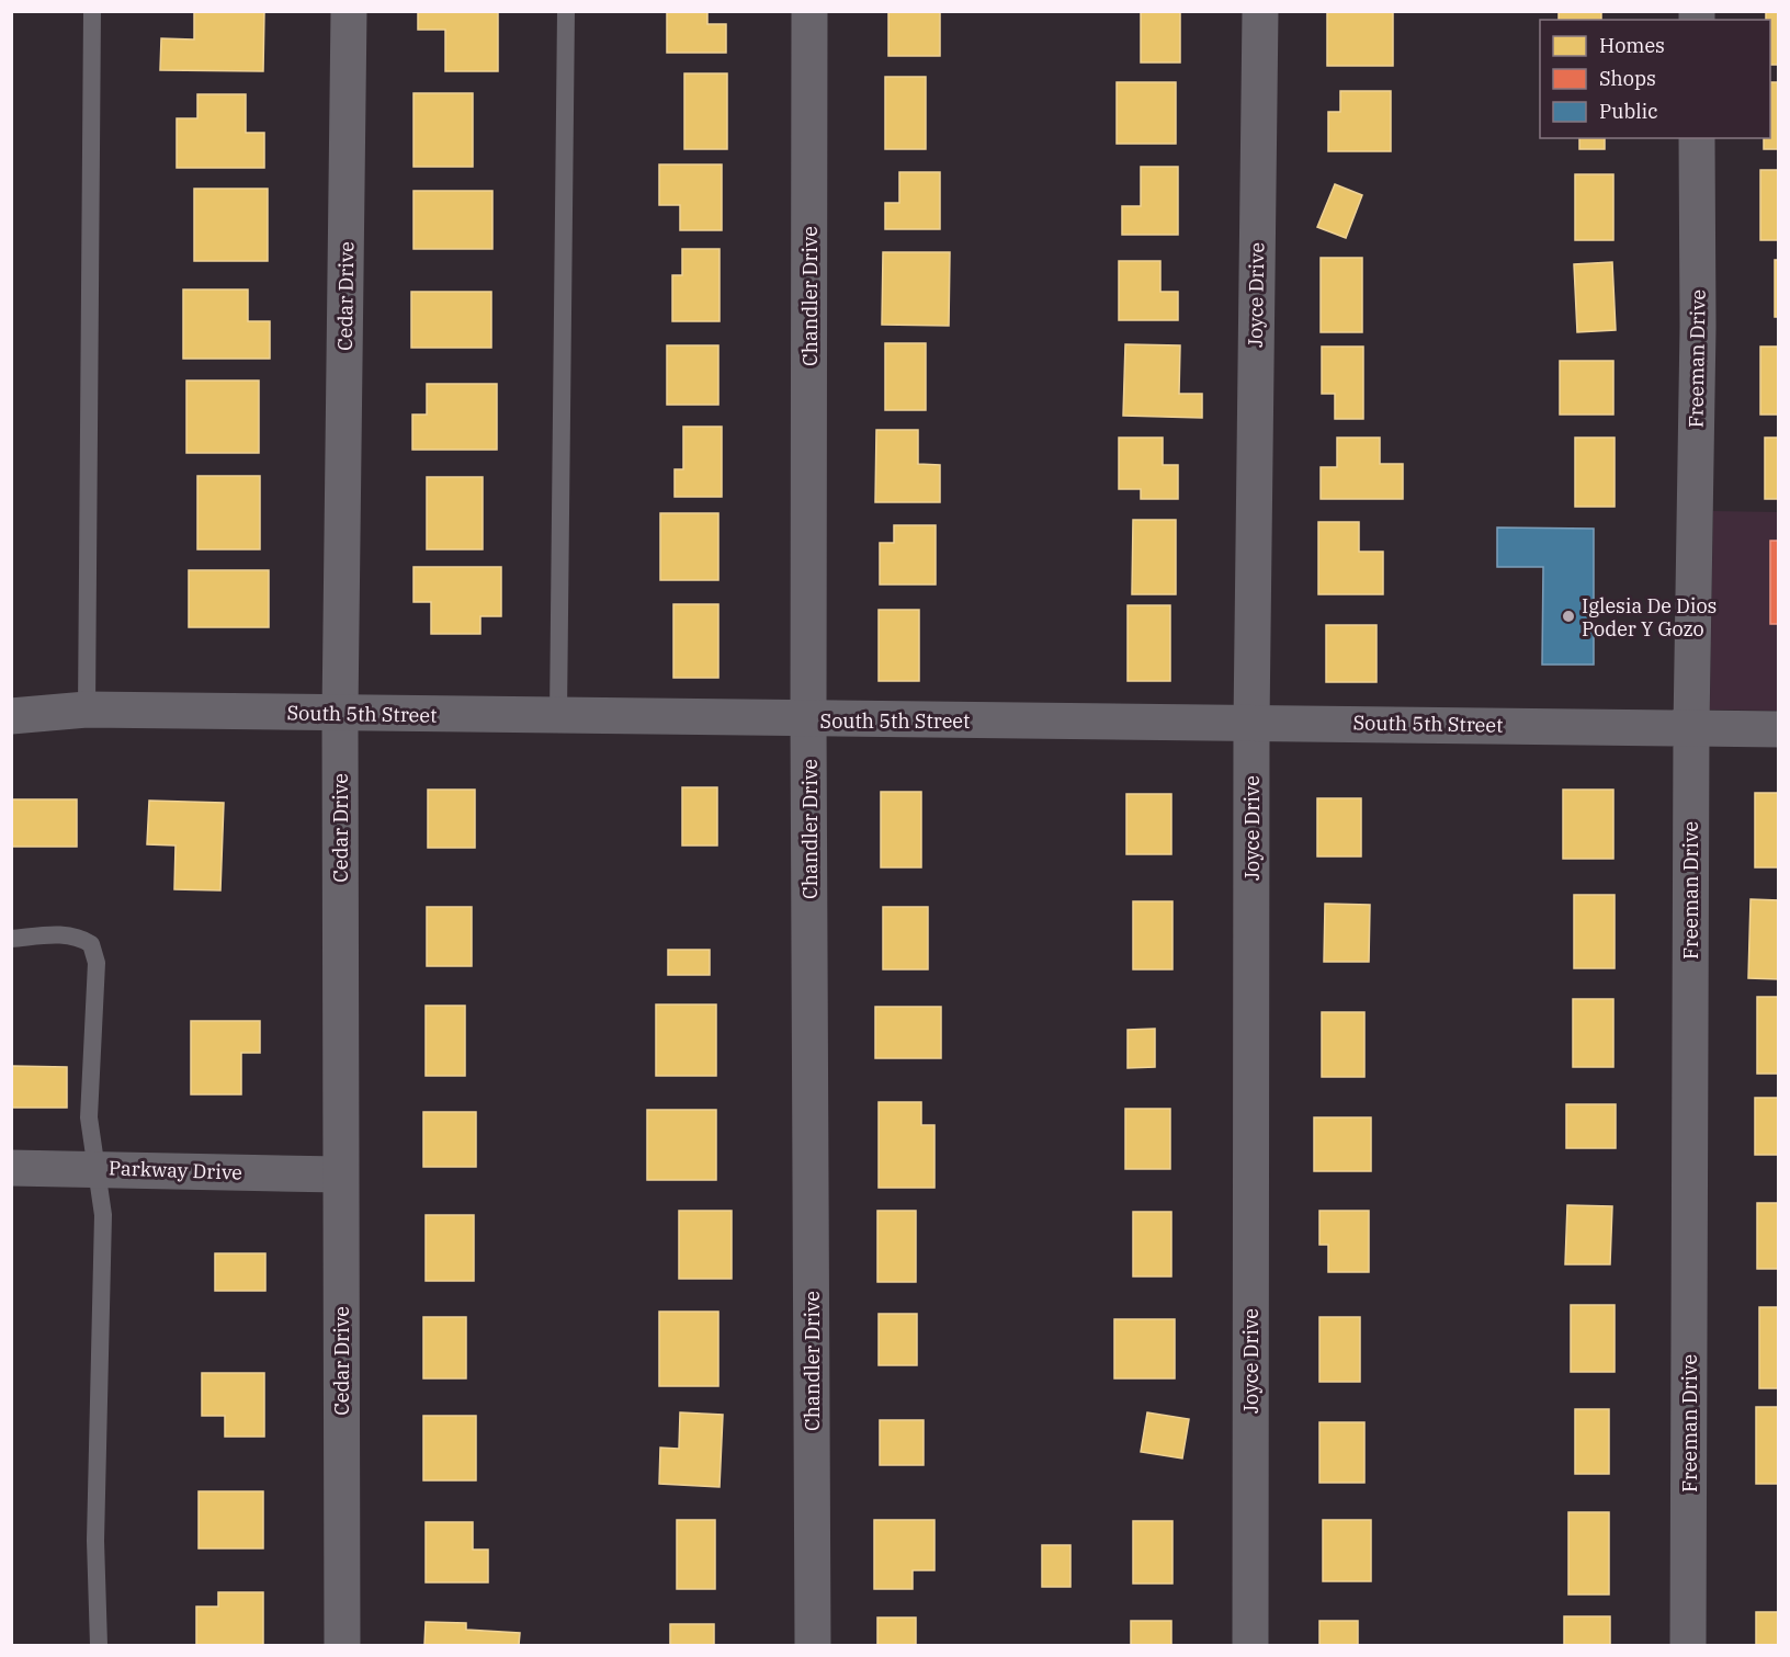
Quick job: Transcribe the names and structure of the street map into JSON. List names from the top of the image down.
{
  "streets": {
    "street": [
      "Joyce Drive",
      "Cedar Drive",
      "Chandler Drive",
      "Freeman Drive",
      "South 5th Street",
      "Parkway Drive"
    ]
  },
  "crossings": [
    ["Joyce Drive", "South 5th Street"],
    ["Cedar Drive", "South 5th Street"],
    ["Cedar Drive", "Parkway Drive"],
    ["Chandler Drive", "South 5th Street"],
    ["Freeman Drive", "South 5th Street"]
  ],
  "places": ["Iglesia De Dios Poder Y Gozo"],
  "legend": ["Homes", "Shops", "Public"]
}
